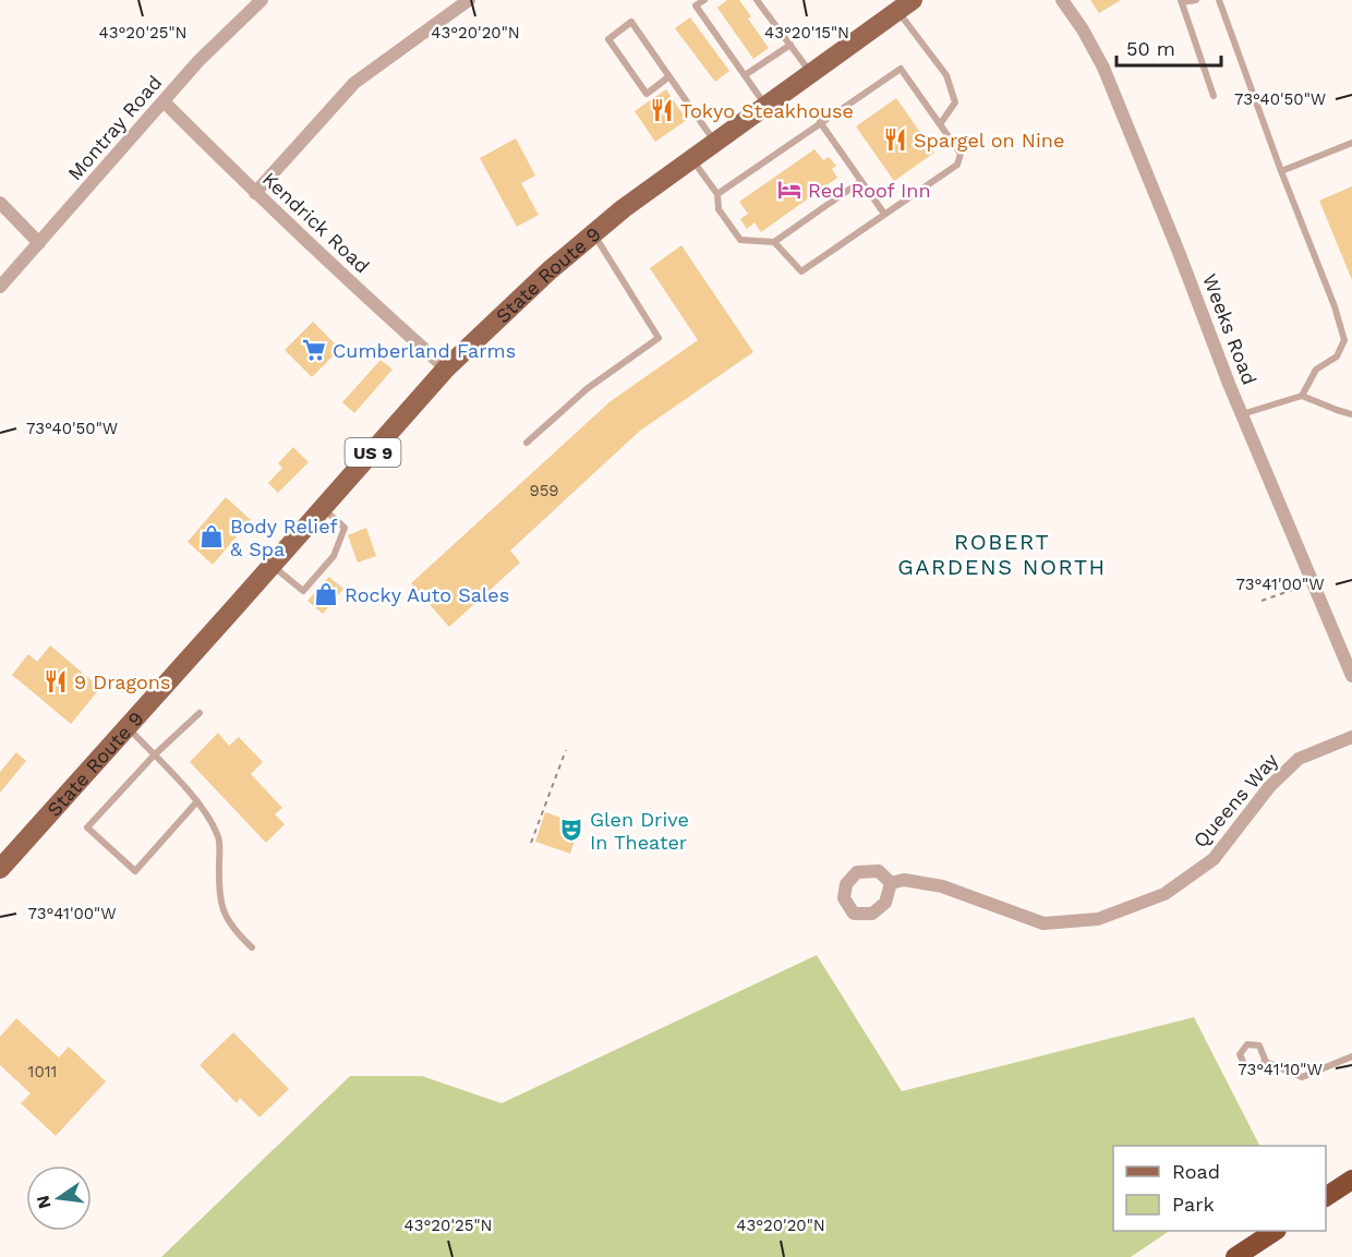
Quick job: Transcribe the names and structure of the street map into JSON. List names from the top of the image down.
{
  "streets": {
    "main road": ["State Route 9", "US 9"],
    "street": [
      "Montray Road",
      "Kendrick Road",
      "Weeks Road",
      "Queens Way"
    ]
  },
  "crossings": [
    ["Montray Road", "Kendrick Road"],
    ["Kendrick Road", "State Route 9"]
  ],
  "districts": ["ROBERT GARDENS NORTH"],
  "places": {
    "restaurant": ["Tokyo Steakhouse", "Spargel on Nine", "9 Dragons"],
    "hotel": ["Red Roof Inn"],
    "supermarket": ["Cumberland Farms"],
    "shop": ["Body Relief & Spa", "Rocky Auto Sales"],
    "theatre": ["Glen Drive In Theater"]
  },
  "house_numbers": ["959", "1011"],
  "legend": ["Road", "Park"],
  "scale_bar": "50 m",
  "north": "left",
  "coordinates": [
    "43°20'25\"N",
    "43°20'20\"N",
    "43°20'15\"N",
    "73°40'50\"W",
    "73°41'00\"W",
    "73°41'10\"W"
  ]
}
